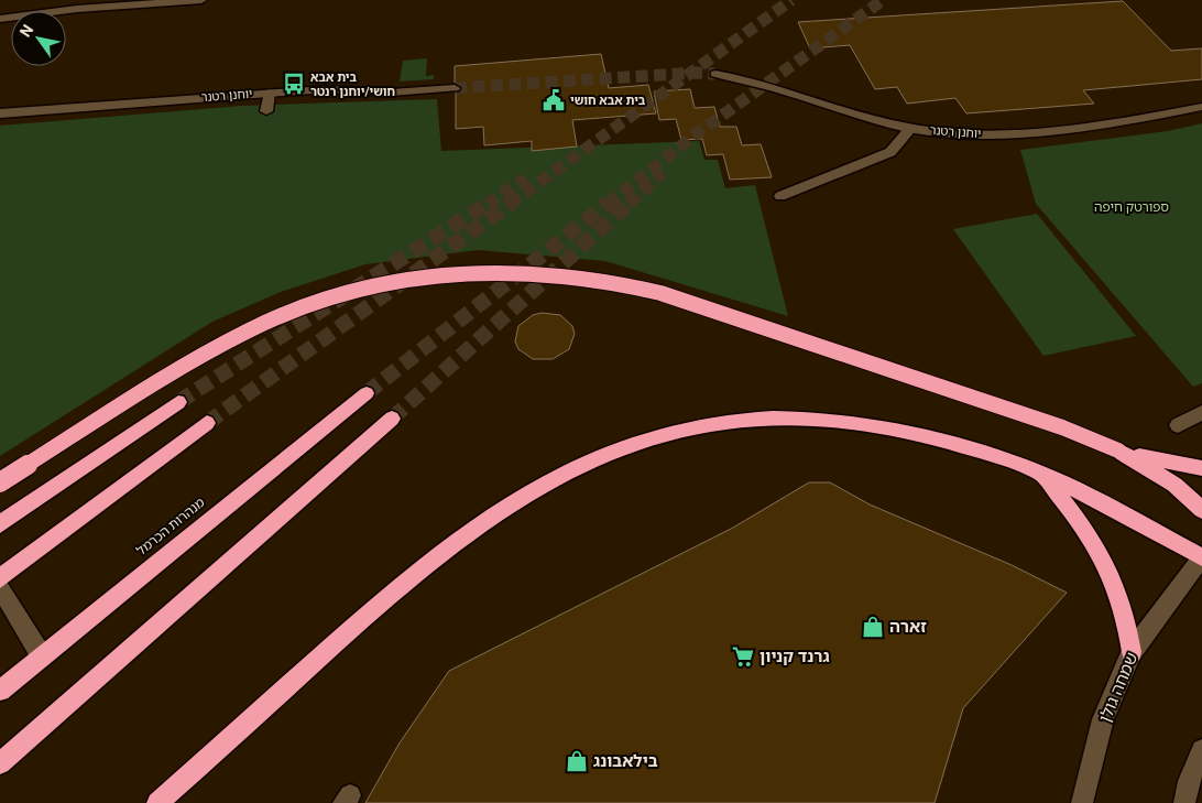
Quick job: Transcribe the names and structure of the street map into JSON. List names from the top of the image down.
{
  "streets": {
    "highway": ["מנהרות הכרמל"],
    "street": ["יוחנן רטנר", "שמחה גולן"]
  },
  "parks": ["ספורטק חיפה"],
  "places": {
    "bus stop": ["בית אבא חושי/יוחנן רנטר"],
    "public building": ["בית אבא חושי"],
    "shop": ["זארה", "בילאבונג"],
    "supermarket": ["גרנד קניון"]
  },
  "north": "top left"
}
